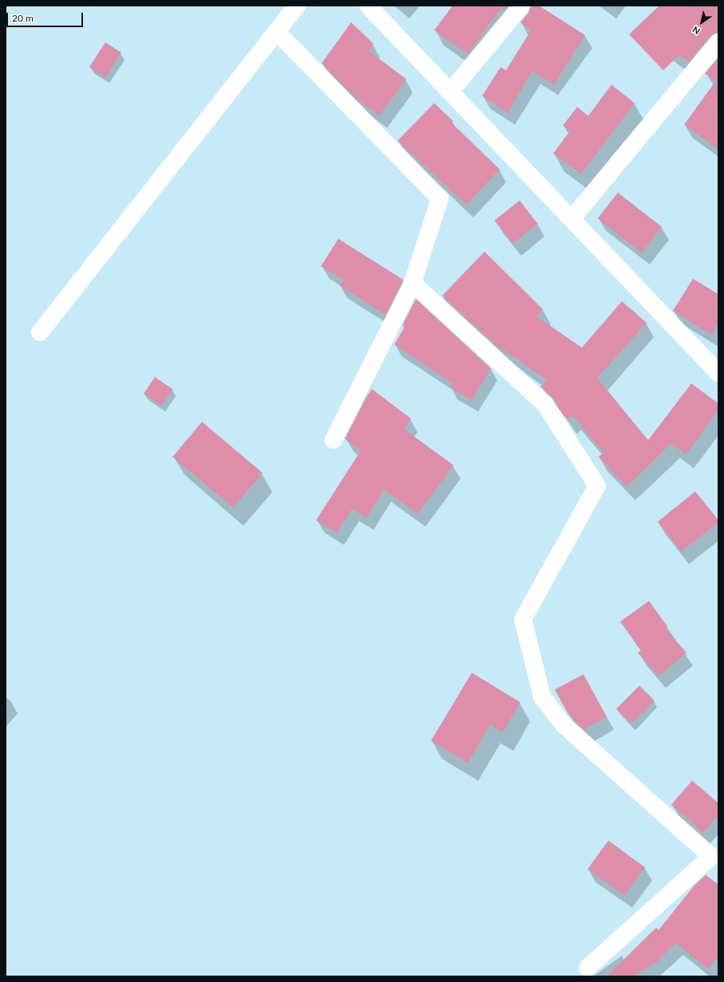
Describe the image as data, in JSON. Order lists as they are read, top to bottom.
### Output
{
  "scale_bar": "20 m",
  "north": "bottom left"
}
